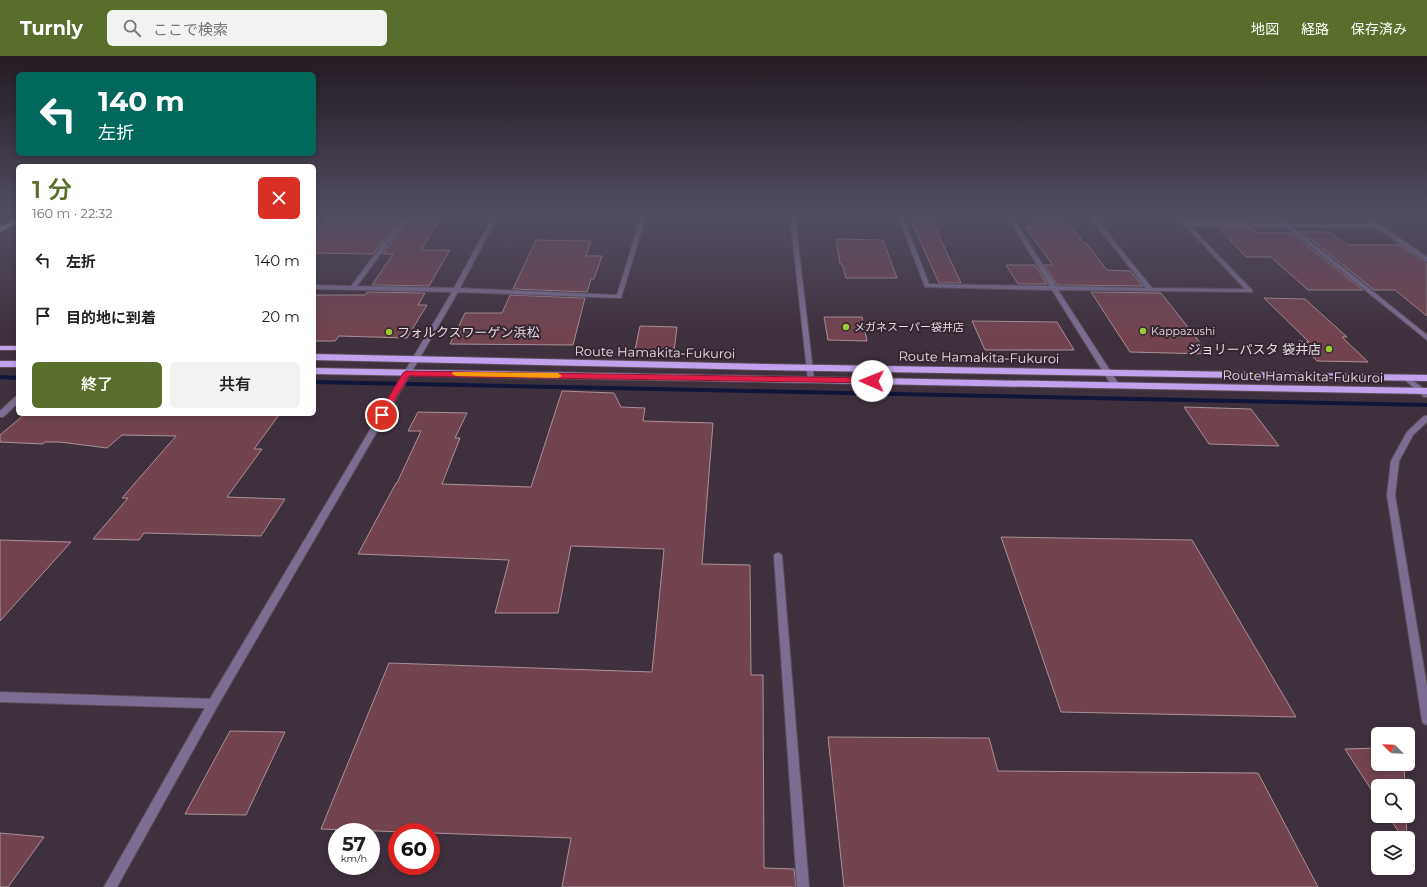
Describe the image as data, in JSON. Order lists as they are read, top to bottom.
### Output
{
  "streets": {
    "main road": ["Route Hamakita-Fukuroi"]
  },
  "places": [
    "メガネスーパー袋井店",
    "Kappazushi",
    "フォルクスワーゲン浜松",
    "ジョリーパスタ 袋井店"
  ],
  "north": "top left",
  "page": {
    "header": "Turnly",
    "search": "ここで検索",
    "nav": ["地図", "経路", "保存済み"],
    "turn": ["140 m", "左折"],
    "heading": ["1 分", "160 m · 22:32"],
    "list": [
      {
        "name": "左折",
        "value": "140 m"
      },
      {
        "name": "目的地に到着",
        "value": "20 m"
      }
    ],
    "buttons": ["終了", "共有"],
    "speed": "57 km/h",
    "limit": "60"
  }
}
